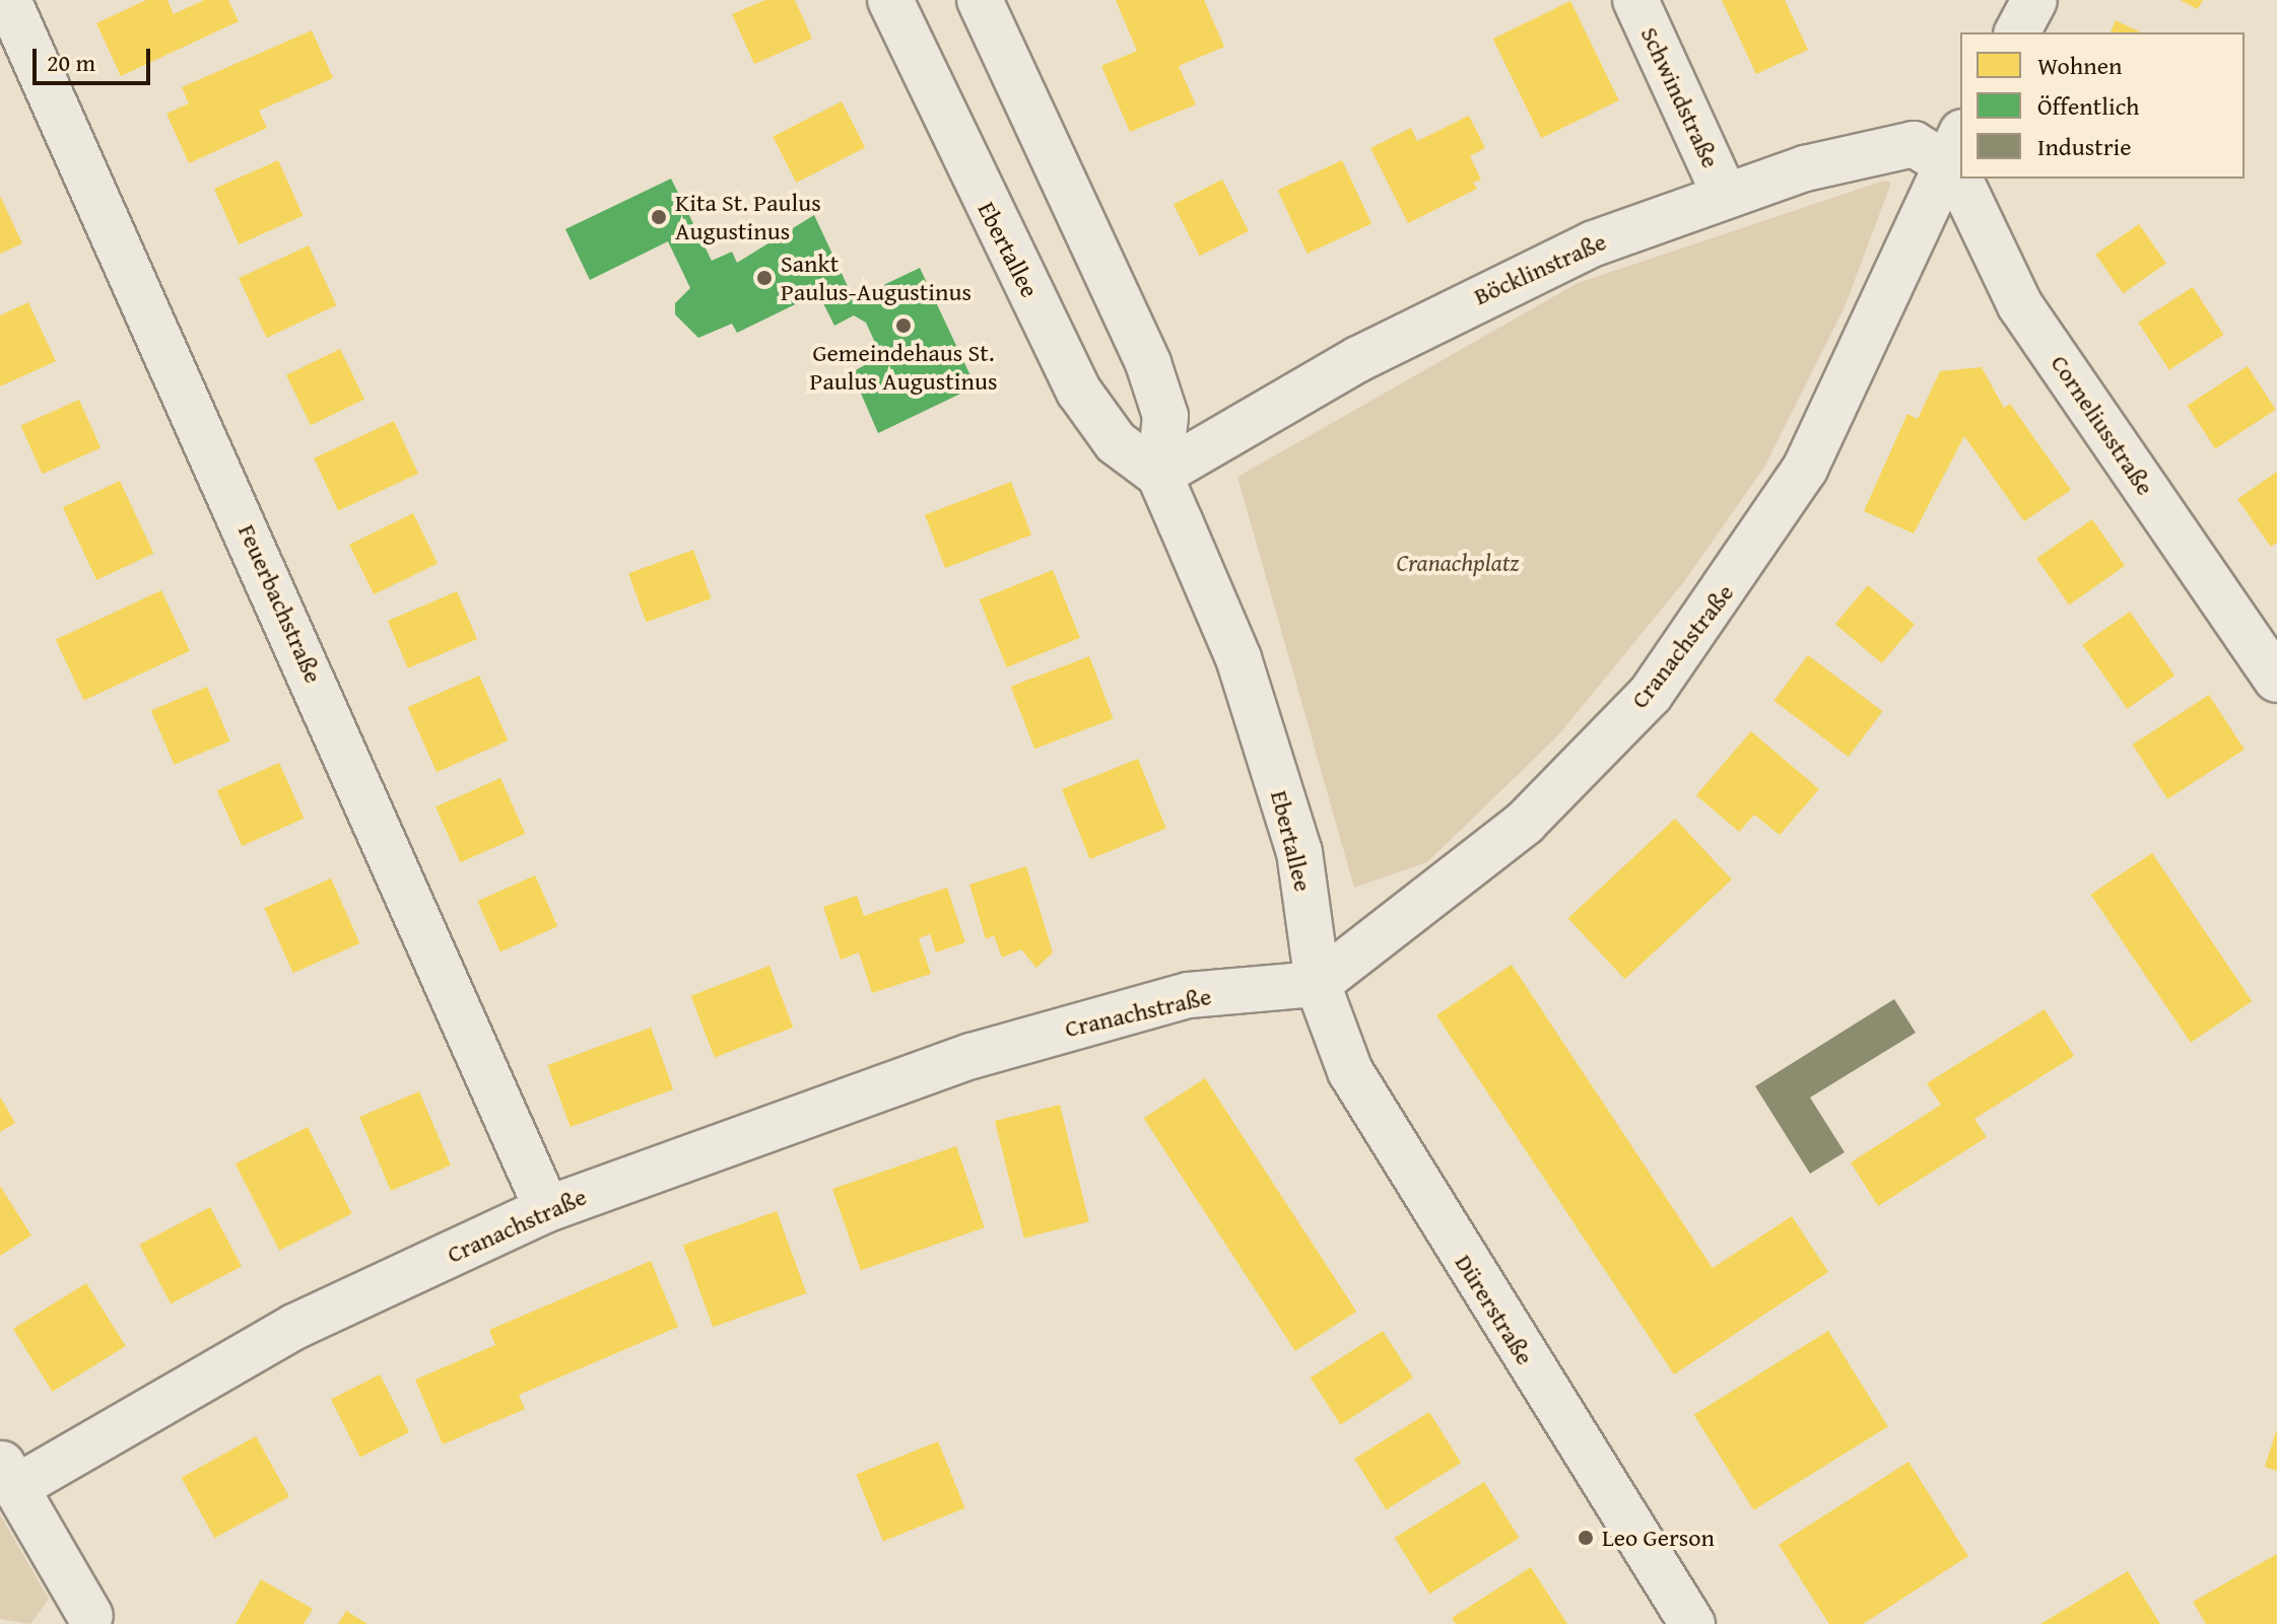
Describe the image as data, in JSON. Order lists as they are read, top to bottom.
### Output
{
  "streets": {
    "street": [
      "Schwindstraße",
      "Ebertallee",
      "Böcklinstraße",
      "Corneliusstraße",
      "Feuerbachstraße",
      "Cranachstraße",
      "Dürerstraße"
    ]
  },
  "crossings": [
    ["Schwindstraße", "Böcklinstraße"],
    ["Ebertallee", "Böcklinstraße"],
    ["Ebertallee", "Cranachstraße"],
    ["Ebertallee", "Dürerstraße"],
    ["Böcklinstraße", "Cranachstraße"],
    ["Feuerbachstraße", "Cranachstraße"],
    ["Cranachstraße", "Dürerstraße"]
  ],
  "parks": ["Cranachplatz"],
  "places": [
    "Kita St. Paulus Augustinus",
    "Sankt Paulus-Augustinus",
    "Gemeindehaus St. Paulus Augustinus",
    "Leo Gerson"
  ],
  "legend": ["Wohnen", "Öffentlich", "Industrie"],
  "scale_bar": "20 m"
}
